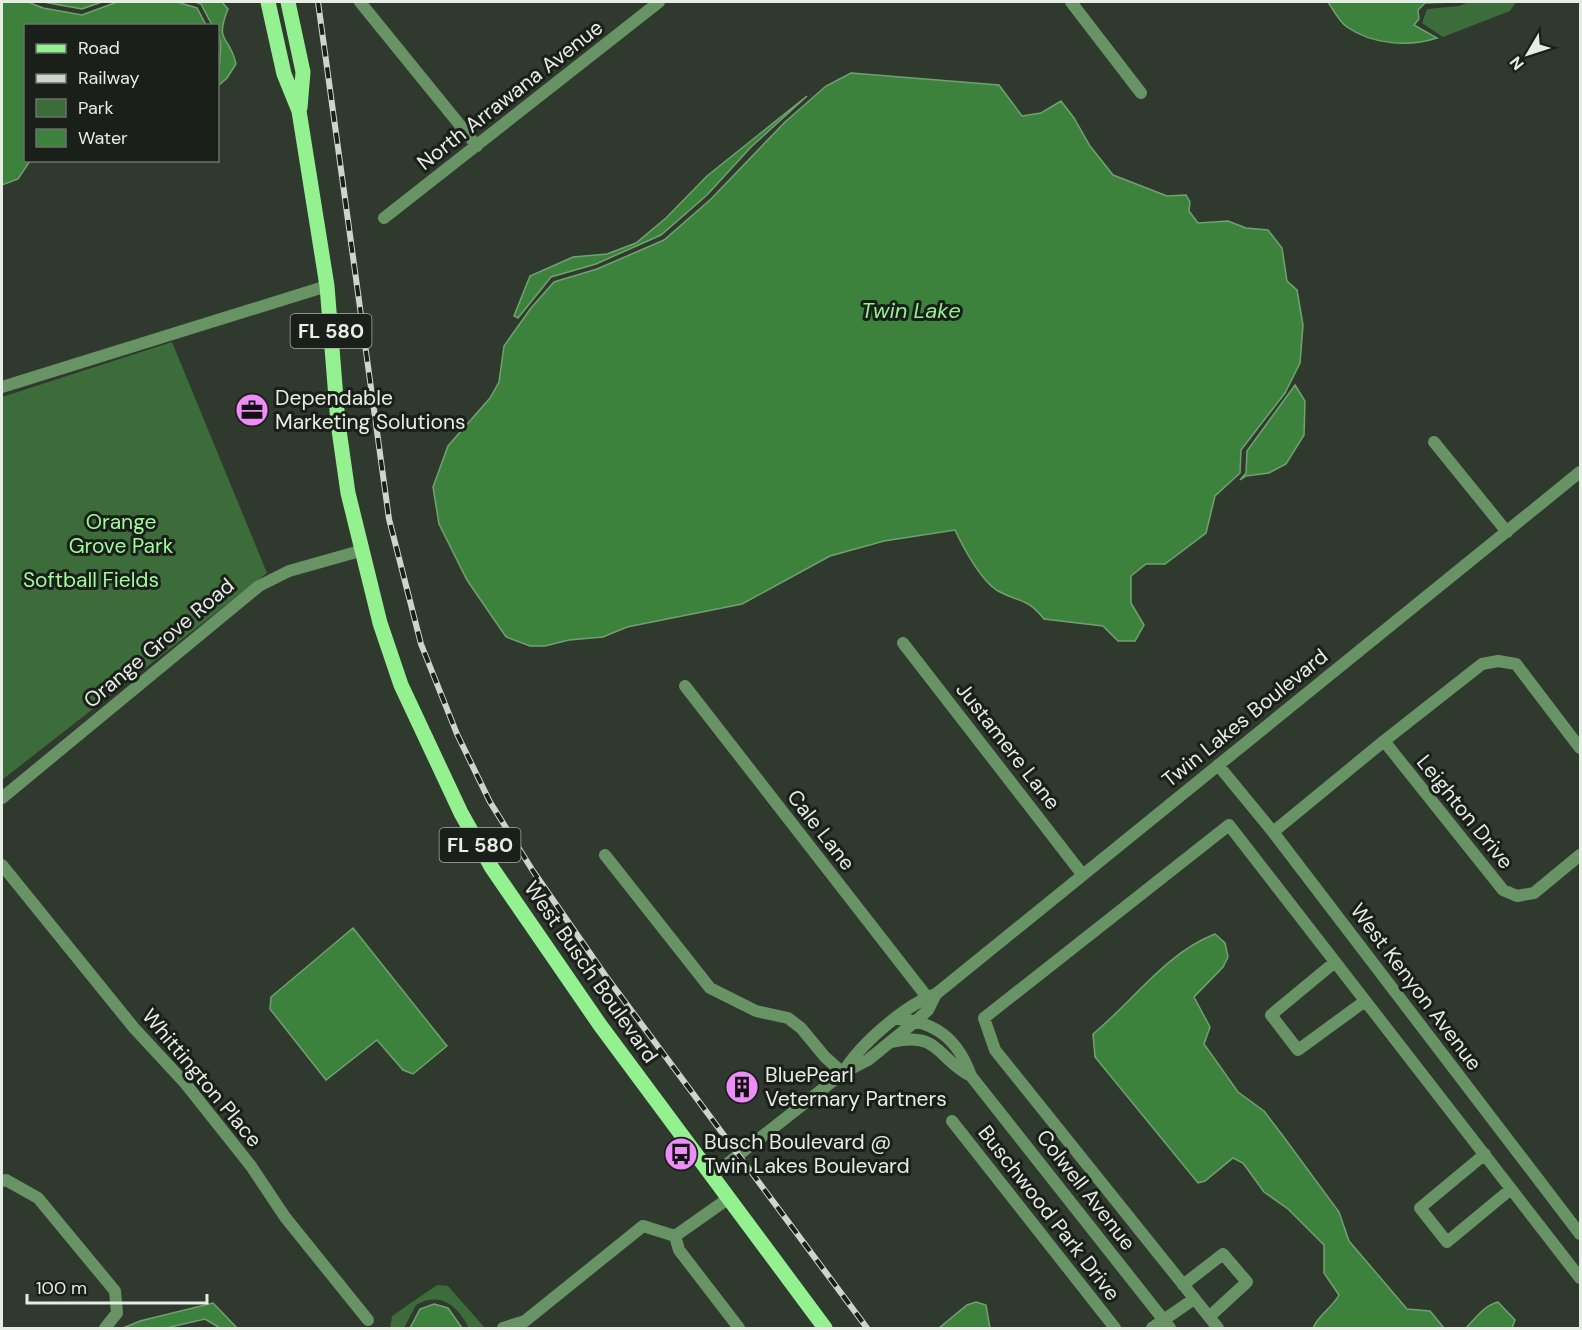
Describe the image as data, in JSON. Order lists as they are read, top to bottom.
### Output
{
  "streets": {
    "main road": ["FL 580", "West Busch Boulevard"],
    "street": [
      "North Arrawana Avenue",
      "Orange Grove Road",
      "Twin Lakes Boulevard",
      "Justamere Lane",
      "Leighton Drive",
      "Cale Lane",
      "West Kenyon Avenue",
      "Whittington Place",
      "Colwell Avenue",
      "Buschwood Park Drive"
    ]
  },
  "crossings": [
    ["Orange Grove Road", "West Busch Boulevard"],
    ["Twin Lakes Boulevard", "Justamere Lane"],
    ["Twin Lakes Boulevard", "Cale Lane"],
    ["Twin Lakes Boulevard", "West Busch Boulevard"],
    ["Twin Lakes Boulevard", "West Kenyon Avenue"],
    ["Twin Lakes Boulevard", "Colwell Avenue"]
  ],
  "water": ["Twin Lake"],
  "parks": ["Orange Grove Park", "Softball Fields"],
  "places": {
    "office": ["Dependable Marketing Solutions"],
    "building": ["BluePearl Veternary Partners"],
    "bus stop": ["Busch Boulevard @ Twin Lakes Boulevard"]
  },
  "legend": [
    "Road",
    "Railway",
    "Park",
    "Water"
  ],
  "scale_bar": "100 m",
  "north": "bottom left"
}
